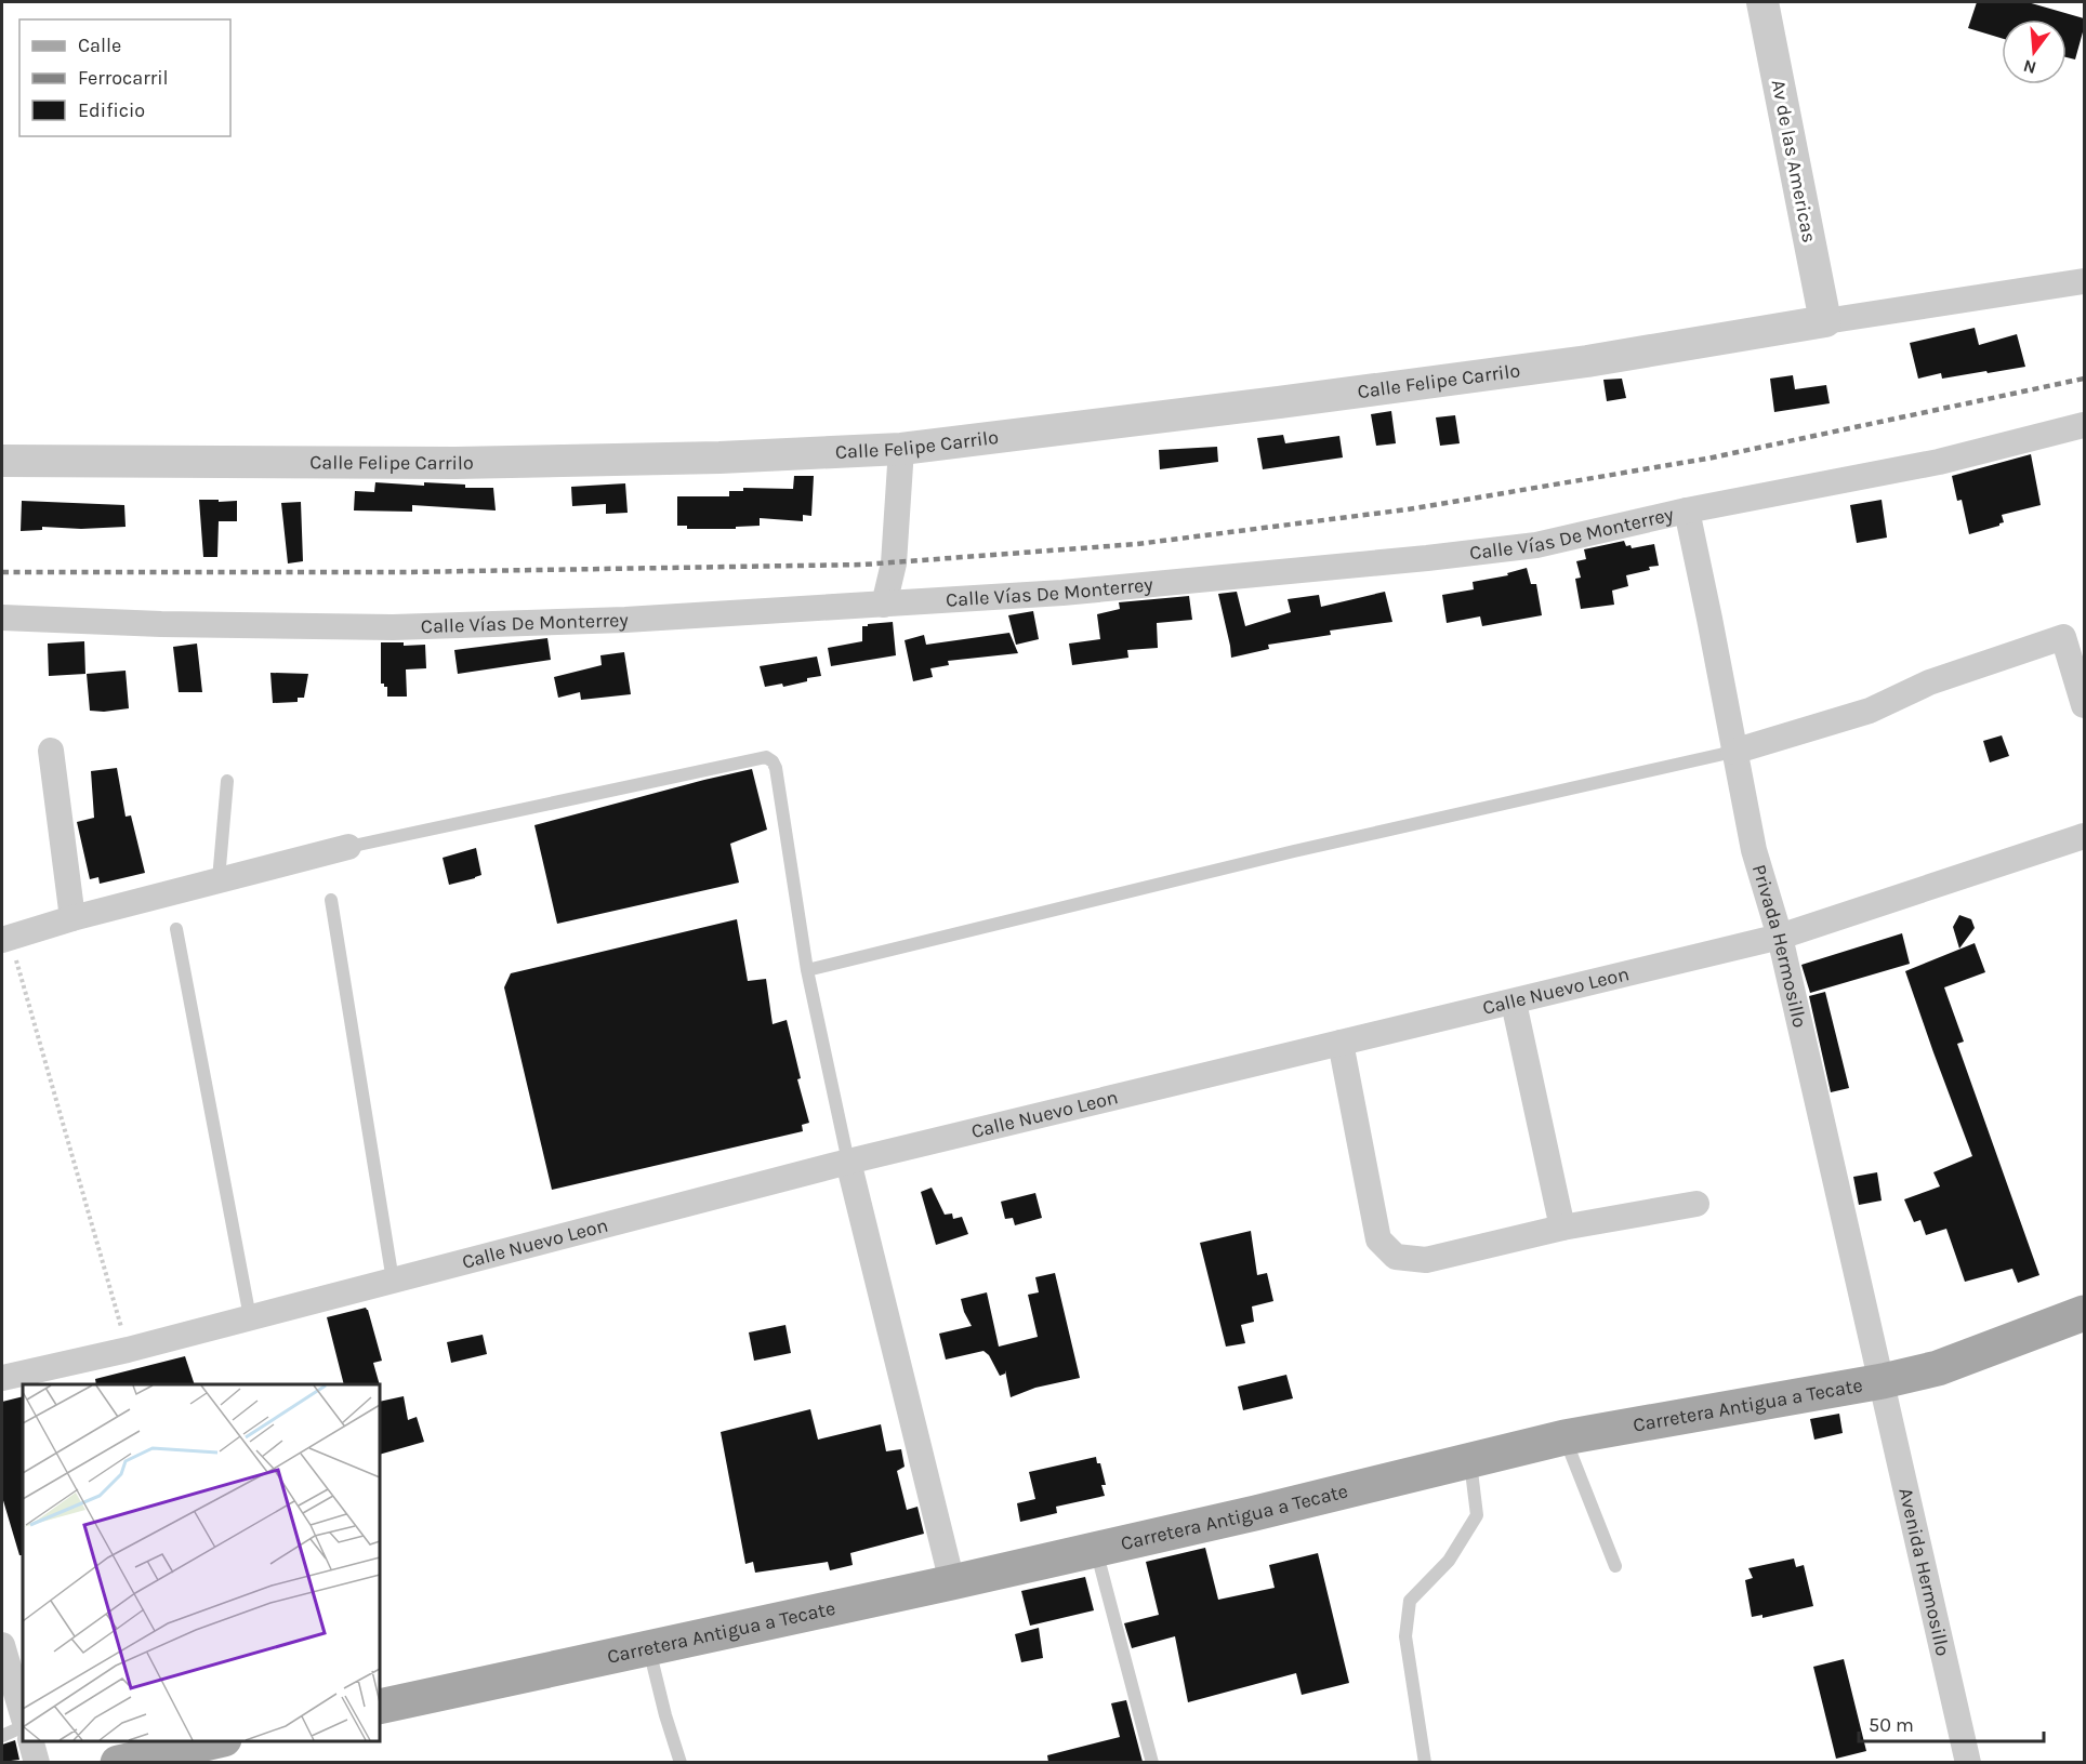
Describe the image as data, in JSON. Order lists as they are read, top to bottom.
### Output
{
  "streets": {
    "main road": ["Carretera Antigua a Tecate"],
    "street": [
      "Av de las Americas",
      "Calle Felipe Carrilo",
      "Calle Vías De Monterrey",
      "Privada Hermosillo",
      "Calle Nuevo Leon",
      "Avenida Hermosillo"
    ]
  },
  "crossings": [
    ["Av de las Americas", "Calle Felipe Carrilo"],
    ["Calle Vías De Monterrey", "Privada Hermosillo"],
    ["Privada Hermosillo", "Calle Nuevo Leon"],
    ["Privada Hermosillo", "Carretera Antigua a Tecate"],
    ["Privada Hermosillo", "Avenida Hermosillo"],
    ["Carretera Antigua a Tecate", "Avenida Hermosillo"]
  ],
  "legend": ["Calle", "Ferrocarril", "Edificio"],
  "scale_bar": "50 m",
  "north": "bottom"
}
